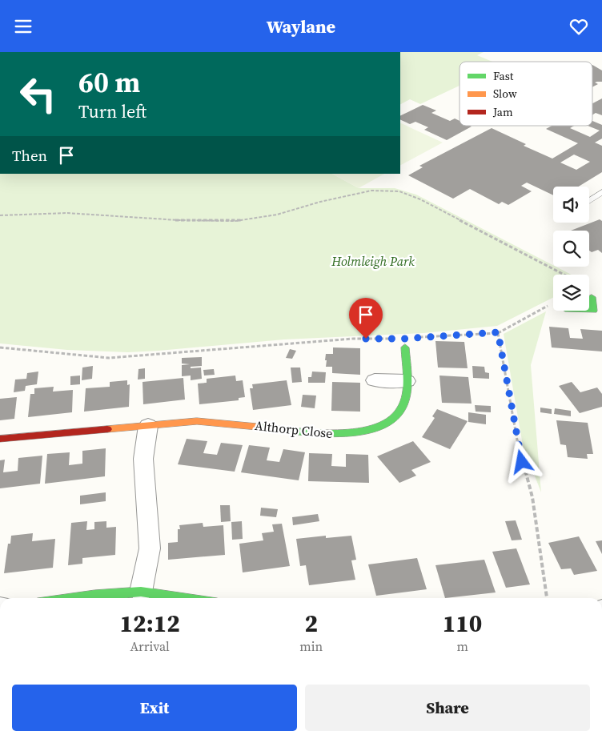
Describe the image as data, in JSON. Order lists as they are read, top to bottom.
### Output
{
  "streets": {
    "street": ["Althorp Close"]
  },
  "parks": ["Holmleigh Park"],
  "legend": ["Fast", "Slow", "Jam"],
  "page": {
    "header": "Waylane",
    "turn": ["60 m", "Turn left"],
    "then": "Then",
    "eta": [
      "12:12",
      "Arrival",
      "2",
      "min",
      "110",
      "m"
    ],
    "buttons": ["Exit", "Share"]
  }
}
